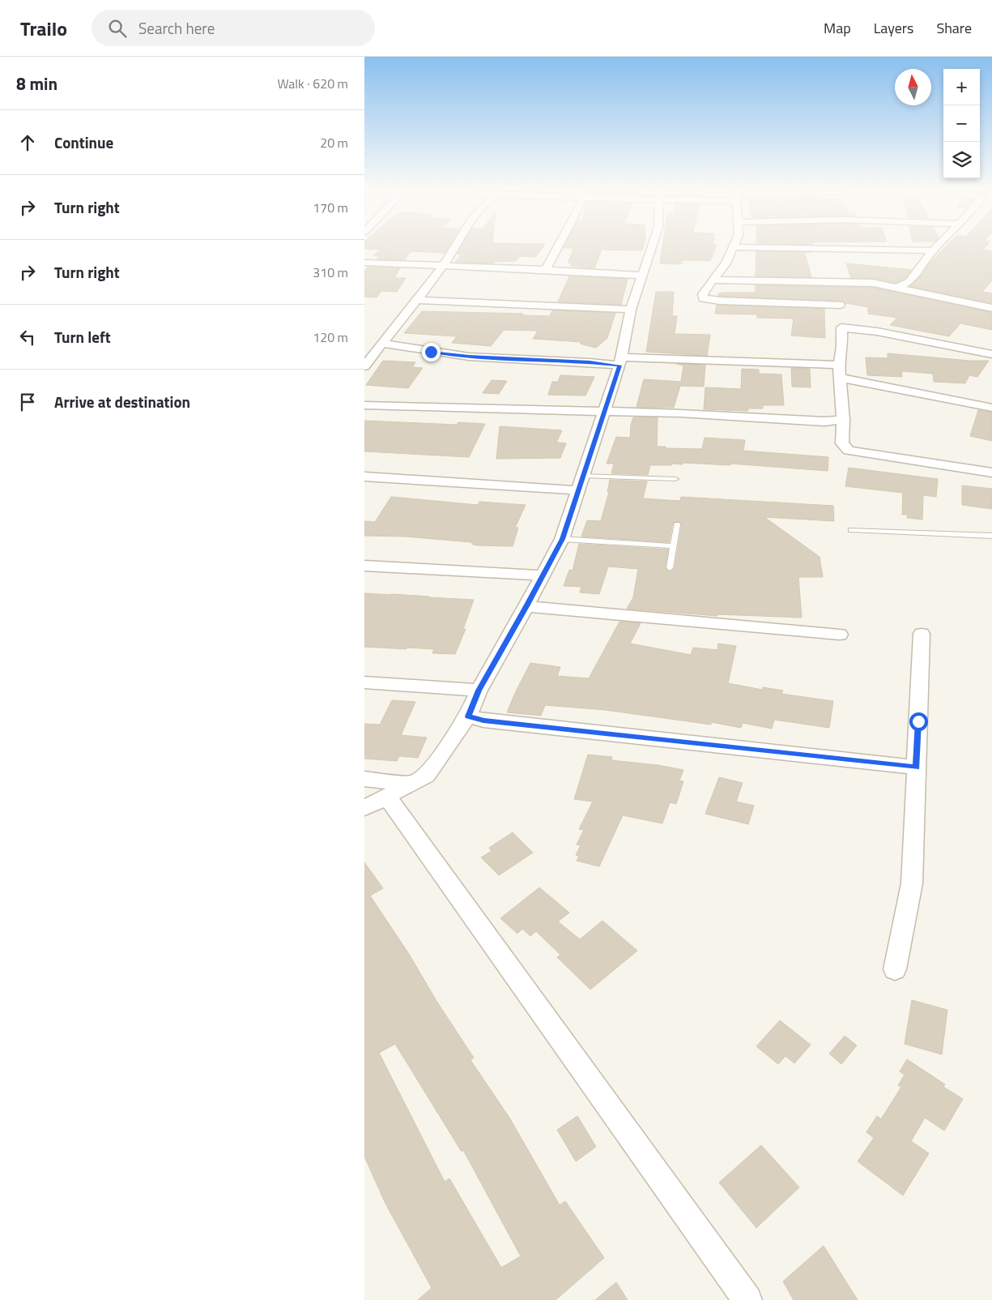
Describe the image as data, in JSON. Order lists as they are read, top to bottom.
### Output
{
  "north": "top",
  "page": {
    "header": "Trailo",
    "search": "Search here",
    "nav": ["Map", "Layers", "Share"],
    "heading": ["8 min", "Walk · 620 m"],
    "map_buttons": ["+", "−"],
    "list": [
      ["Continue", "20 m"],
      ["Turn right", "170 m"],
      ["Turn right", "310 m"],
      ["Turn left", "120 m"],
      "Arrive at destination"
    ]
  }
}
